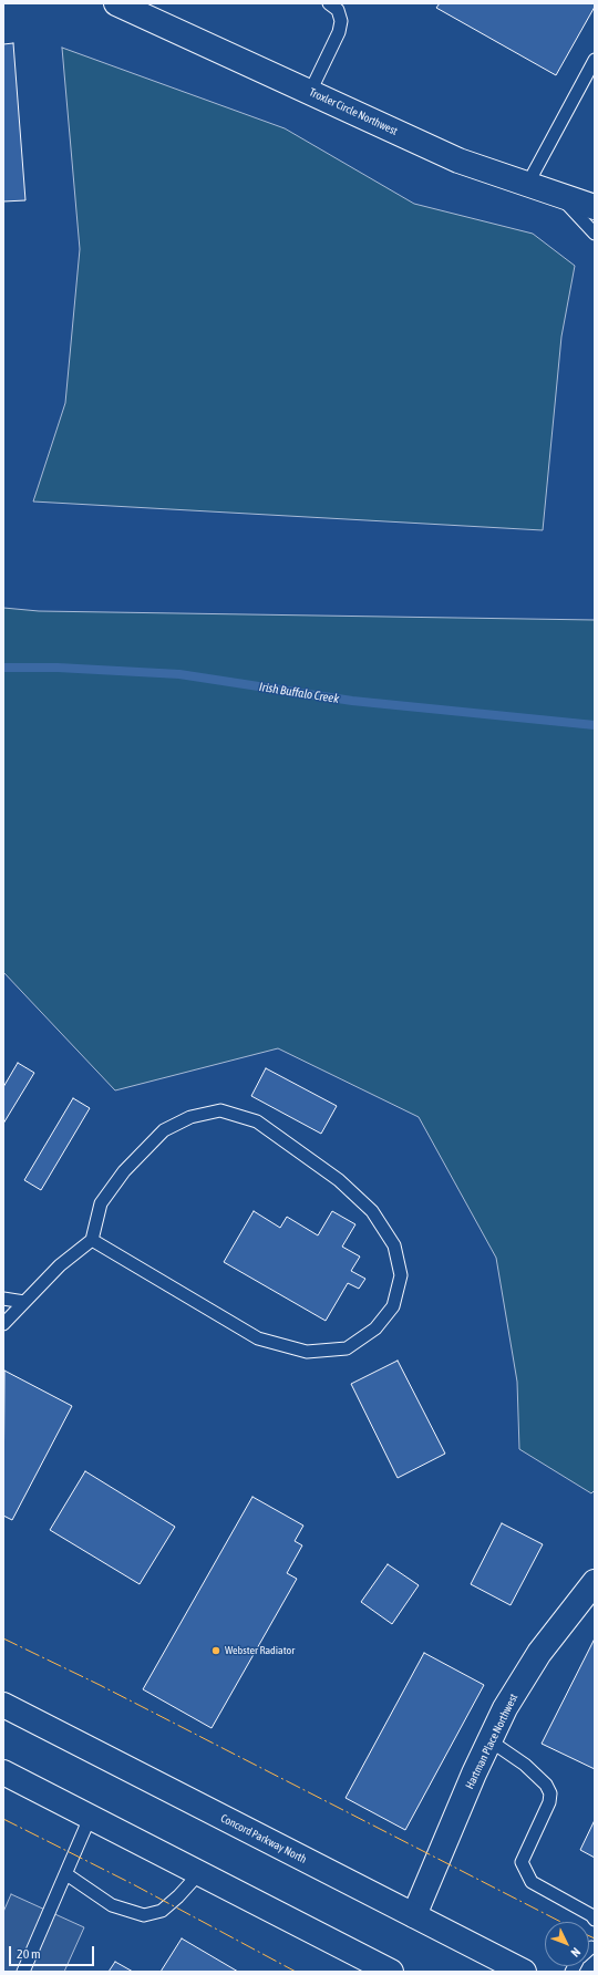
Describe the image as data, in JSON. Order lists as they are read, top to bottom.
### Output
{
  "streets": {
    "main road": ["Troxler Circle Northwest", "Hartman Place Northwest", "Concord Parkway North"]
  },
  "crossings": [
    ["Hartman Place Northwest", "Concord Parkway North"]
  ],
  "water": ["Irish Buffalo Creek"],
  "places": ["Webster Radiator"],
  "scale_bar": "20 m",
  "north": "bottom right"
}
